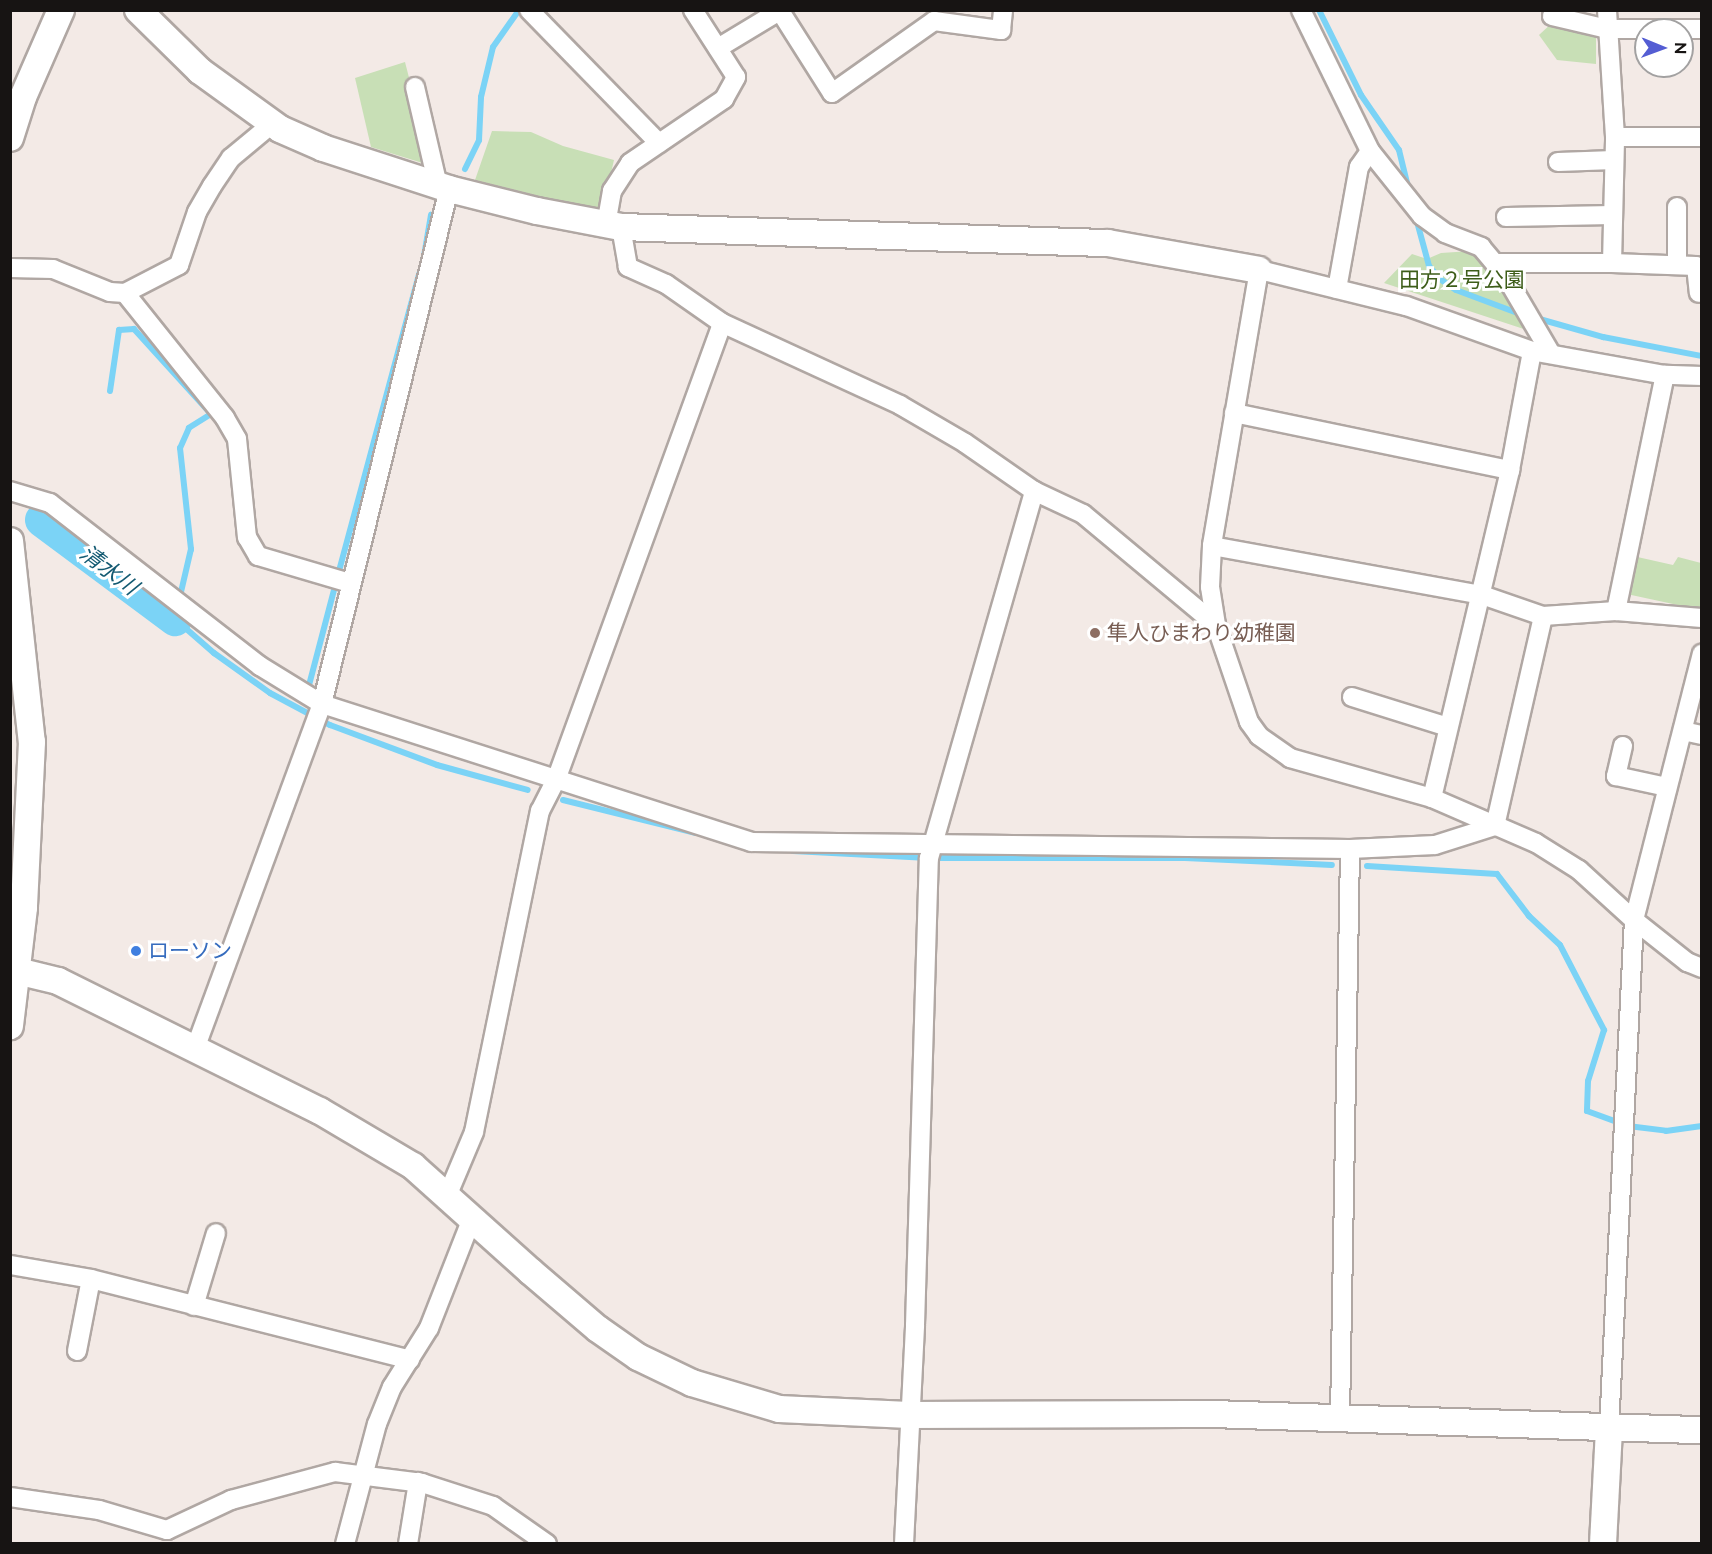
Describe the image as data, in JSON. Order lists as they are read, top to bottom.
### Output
{
  "water": ["清水川"],
  "parks": ["田方２号公園"],
  "places": ["隼人ひまわり幼稚園", "ローソン"],
  "north": "right"
}
